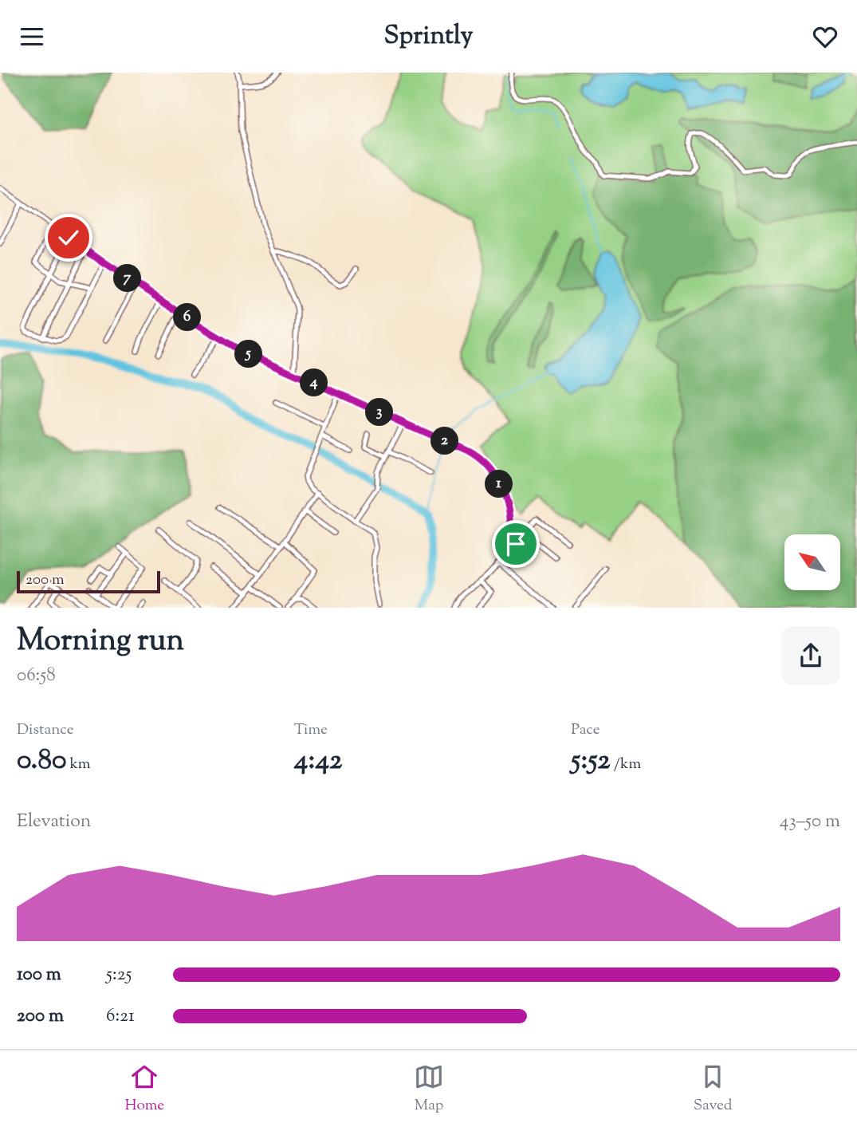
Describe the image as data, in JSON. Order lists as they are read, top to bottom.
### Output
{
  "scale_bar": "200 m",
  "north": "top left",
  "page": {
    "header": "Sprintly",
    "pins": [
      "7",
      "6",
      "5",
      "4",
      "3",
      "2",
      "1"
    ],
    "scale": "200 m",
    "heading": ["Morning run", "06:58"],
    "stats": [
      ["Distance", "0.80 km"],
      ["Time", "4:42"],
      ["Pace", "5:52 /km"]
    ],
    "chart": ["Elevation", "43–50 m"],
    "list": [
      {
        "name": "100 m",
        "note": "5:25"
      },
      {
        "name": "200 m",
        "note": "6:21"
      }
    ],
    "tabs": ["Home", "Map", "Saved"]
  }
}
